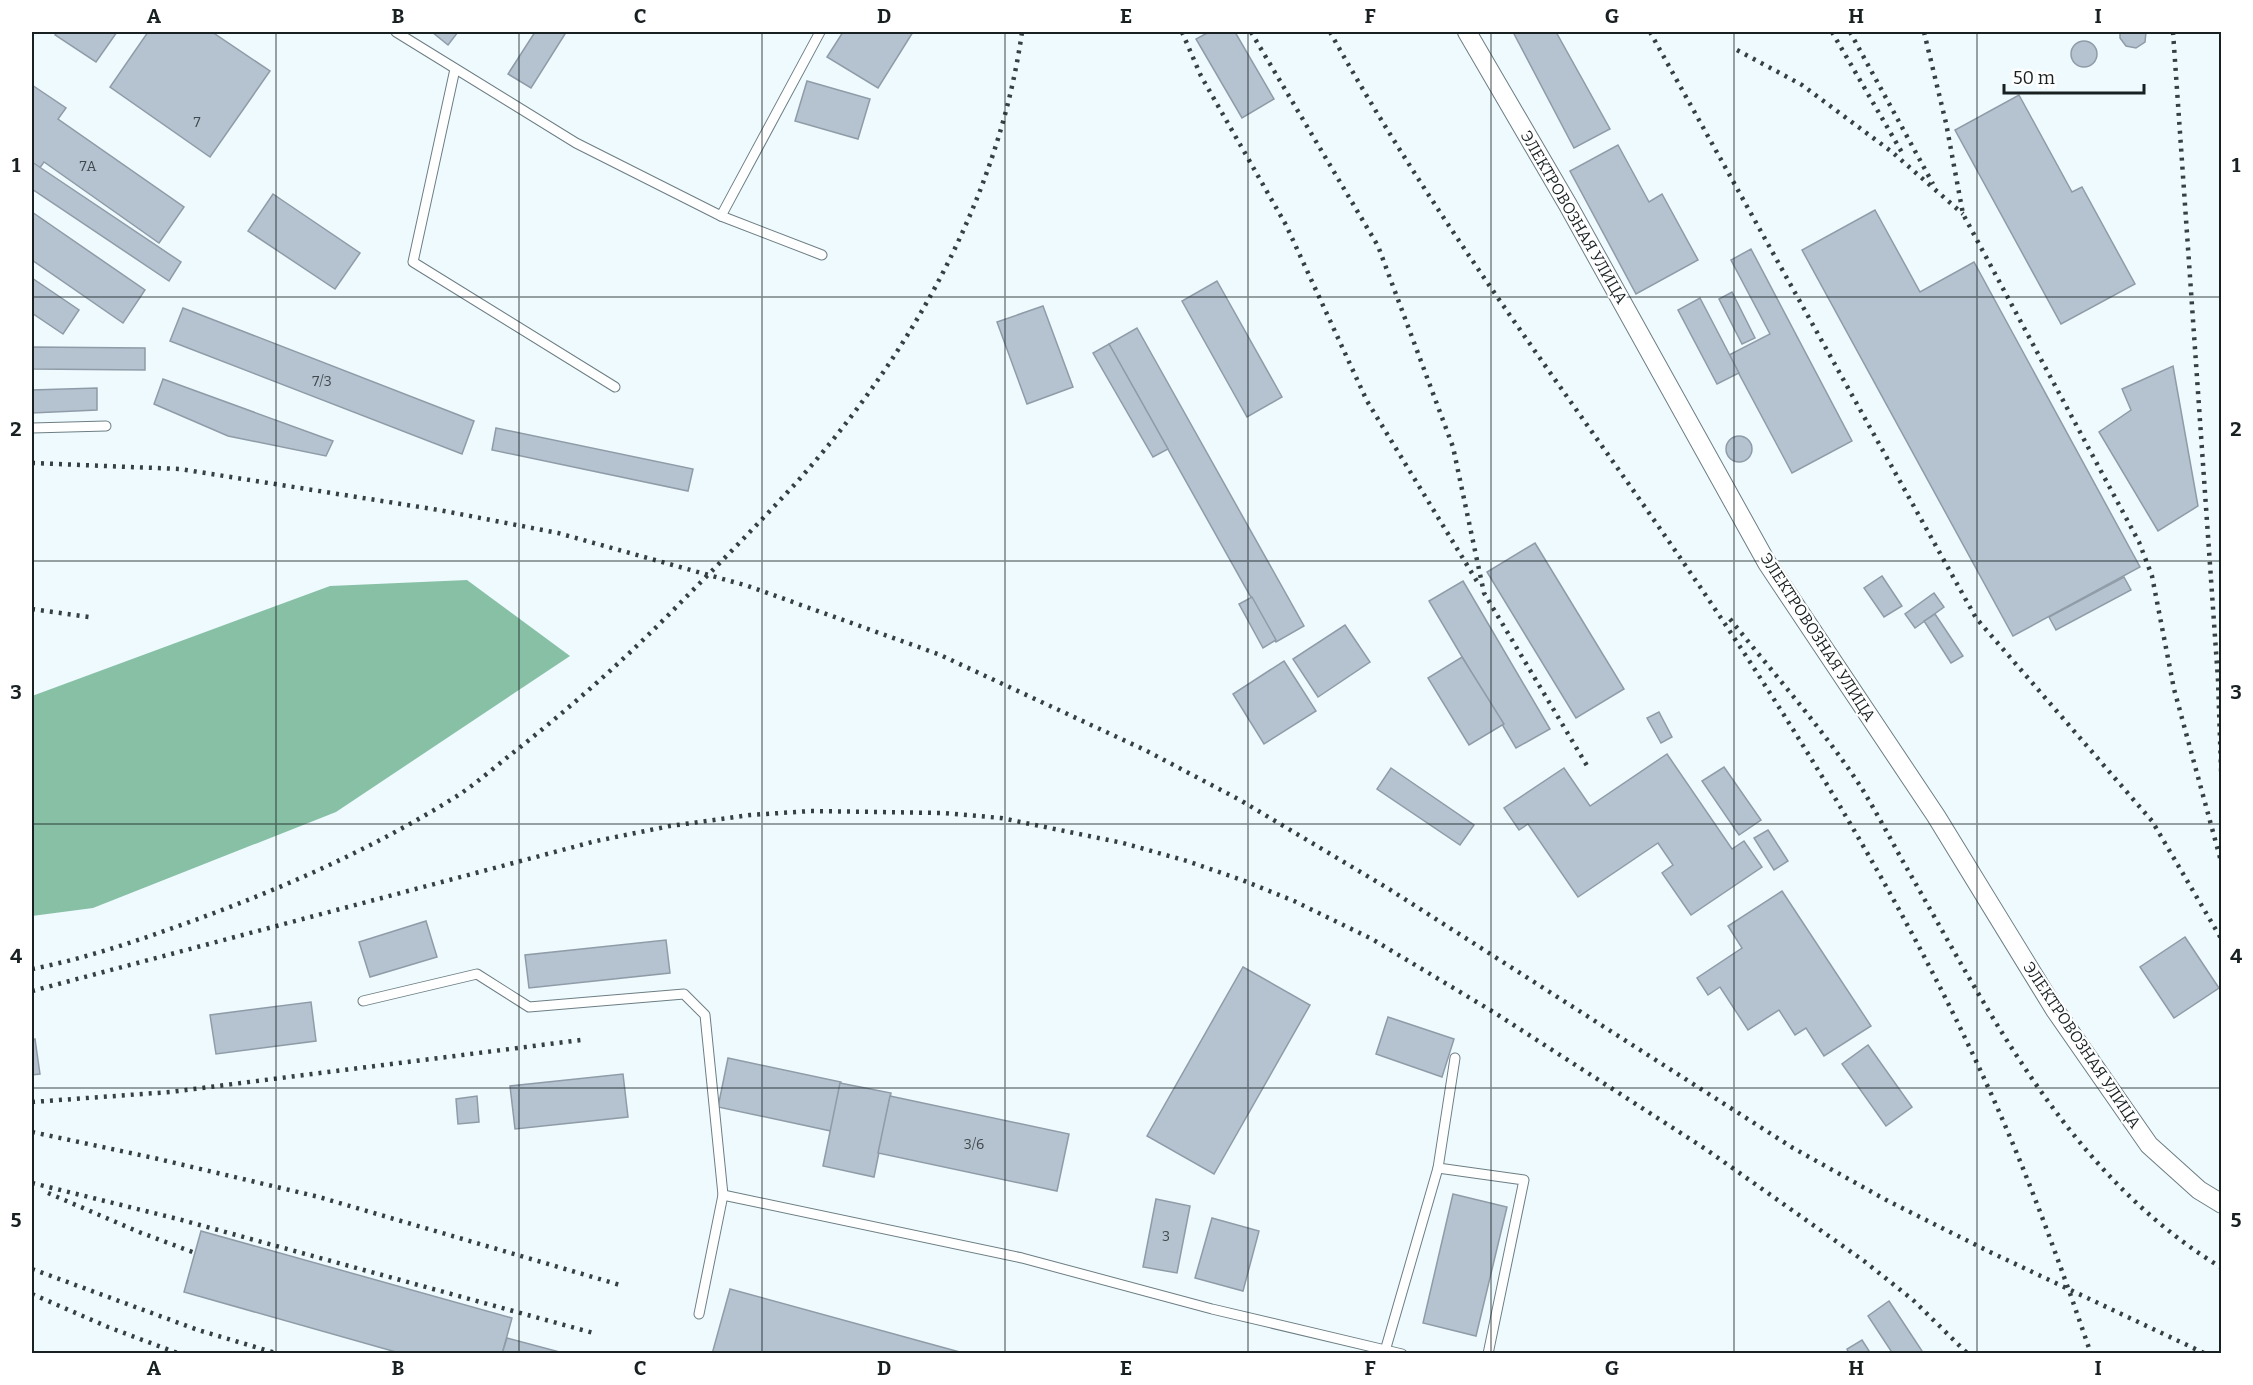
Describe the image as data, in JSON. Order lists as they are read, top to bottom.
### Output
{
  "streets": {
    "street": ["ЭЛЕКТРОВОЗНАЯ УЛИЦА"]
  },
  "house_numbers": [
    "7",
    "7А",
    "7/3",
    "3/6",
    "3"
  ],
  "scale_bar": "50 m",
  "grid": {
    "columns": [
      "A",
      "B",
      "C",
      "D",
      "E",
      "F",
      "G",
      "H",
      "I"
    ],
    "rows": [
      "1",
      "2",
      "3",
      "4",
      "5"
    ]
  }
}
